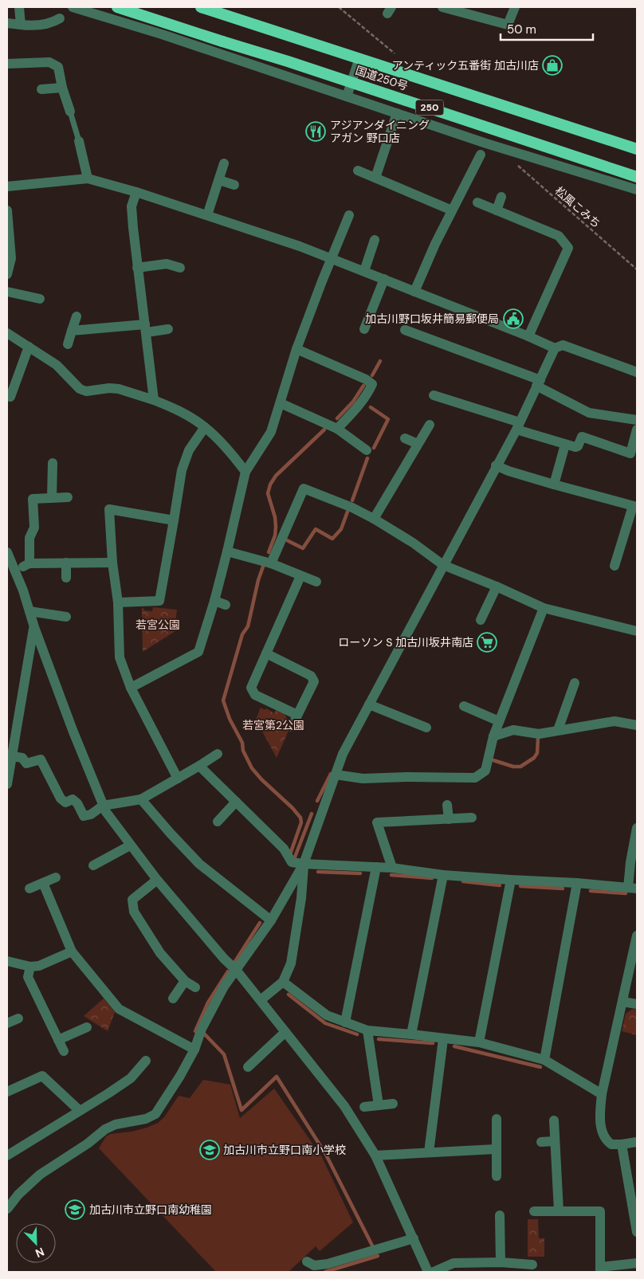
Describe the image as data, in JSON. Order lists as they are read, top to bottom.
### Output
{
  "streets": {
    "highway": ["国道250号", "250"],
    "path": ["松風こみち"]
  },
  "parks": ["若宮公園", "若宮第2公園"],
  "places": {
    "shop": ["アンティック五番街 加古川店"],
    "restaurant": ["アジアンダイニング アガン 野口店"],
    "public building": ["加古川野口坂井簡易郵便局"],
    "supermarket": ["ローソン S 加古川坂井南店"],
    "school or university": ["加古川市立野口南小学校", "加古川市立野口南幼稚園"]
  },
  "scale_bar": "50 m",
  "north": "bottom right"
}
